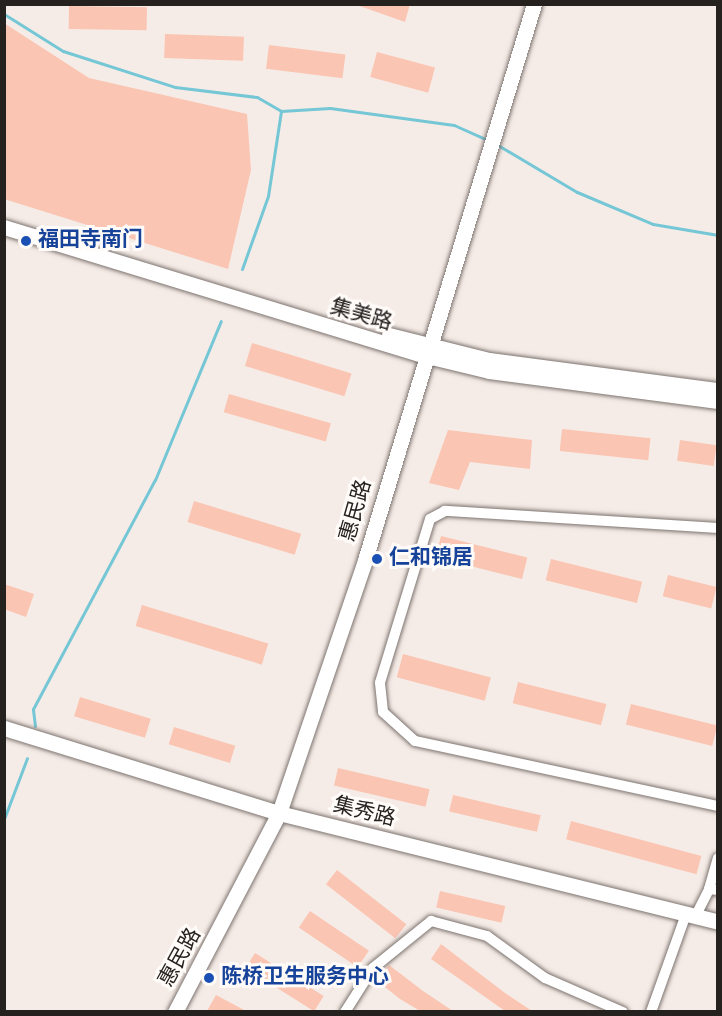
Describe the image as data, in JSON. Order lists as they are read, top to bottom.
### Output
{
  "streets": {
    "street": ["集美路", "惠民路", "集秀路"]
  },
  "crossings": [
    ["集美路", "惠民路"],
    ["惠民路", "集秀路"]
  ],
  "places": ["福田寺南门", "仁和锦居", "陈桥卫生服务中心"]
}
